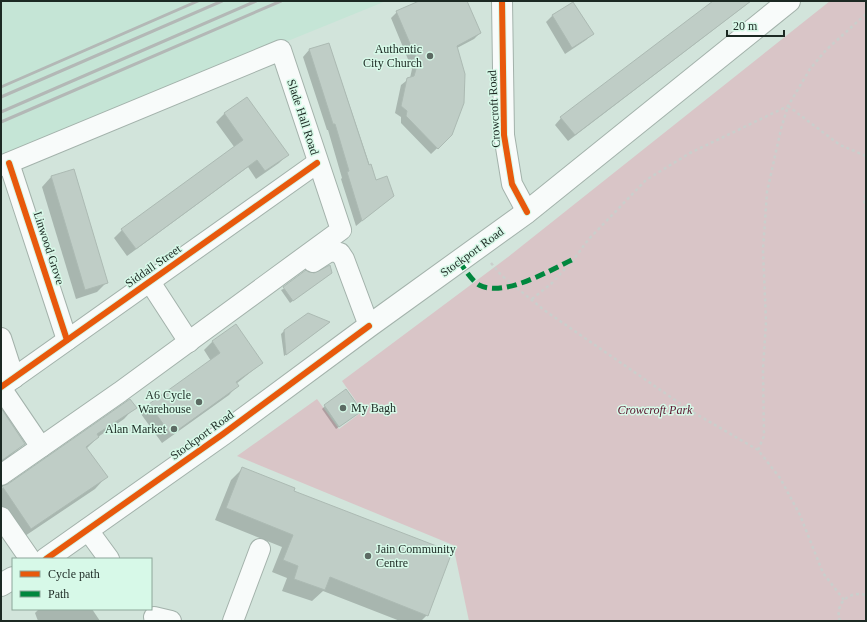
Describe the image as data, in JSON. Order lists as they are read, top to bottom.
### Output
{
  "streets": {
    "highway": ["Stockport Road"],
    "street": [
      "Crowcroft Road",
      "Slade Hall Road",
      "Linwood Grove",
      "Siddall Street"
    ]
  },
  "crossings": [
    ["Crowcroft Road", "Stockport Road"],
    ["Slade Hall Road", "Linwood Grove"],
    ["Slade Hall Road", "Siddall Street"],
    ["Linwood Grove", "Siddall Street"]
  ],
  "parks": ["Crowcroft Park"],
  "places": [
    "Authentic City Church",
    "A6 Cycle Warehouse",
    "My Bagh",
    "Alan Market",
    "Jain Community Centre"
  ],
  "legend": ["Cycle path", "Path"],
  "scale_bar": "20 m"
}
